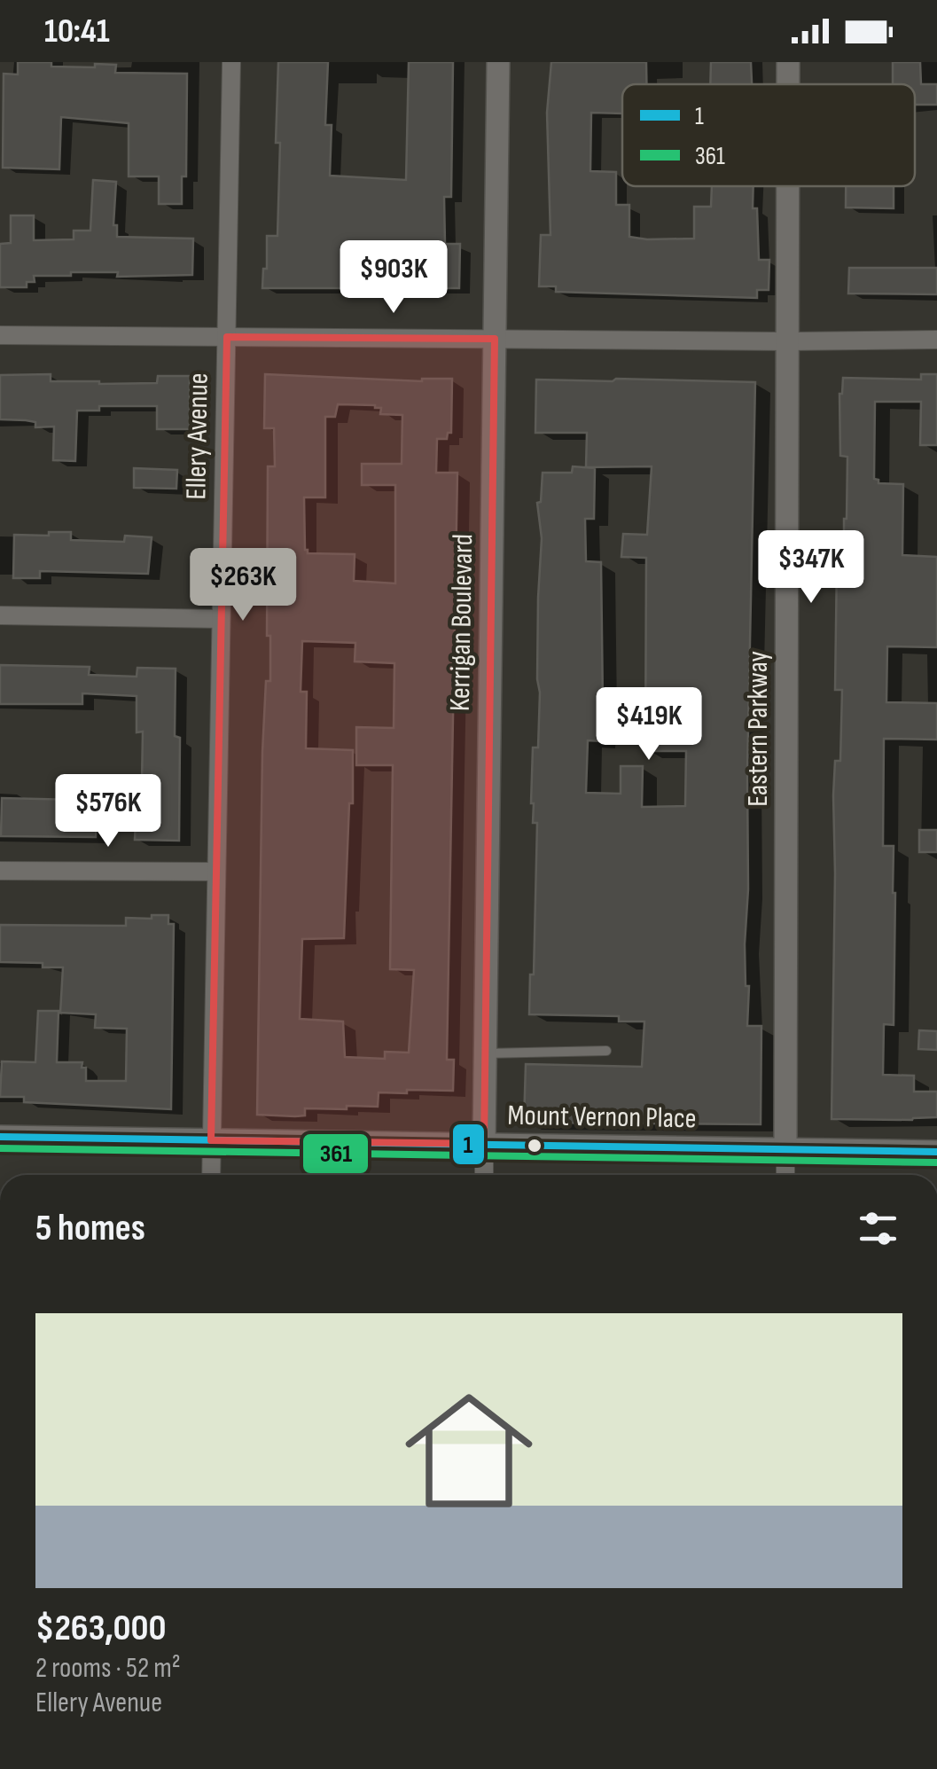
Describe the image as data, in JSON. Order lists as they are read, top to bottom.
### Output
{
  "streets": {
    "street": [
      "Ellery Avenue",
      "Kerrigan Boulevard",
      "Eastern Parkway",
      "Mount Vernon Place"
    ]
  },
  "crossings": [
    ["Ellery Avenue", "Mount Vernon Place"],
    ["Kerrigan Boulevard", "Mount Vernon Place"],
    ["Eastern Parkway", "Mount Vernon Place"]
  ],
  "lines": ["transit line 1", "transit line 361"],
  "legend": ["1", "361"],
  "page": {
    "status": "10:41",
    "price": [
      "$903K",
      "$347K",
      "$263K",
      "$419K",
      "$576K"
    ],
    "heading": "5 homes",
    "list": [
      {
        "name": "$263,000",
        "note": "2 rooms · 52 m² · Ellery Avenue"
      }
    ]
  }
}
